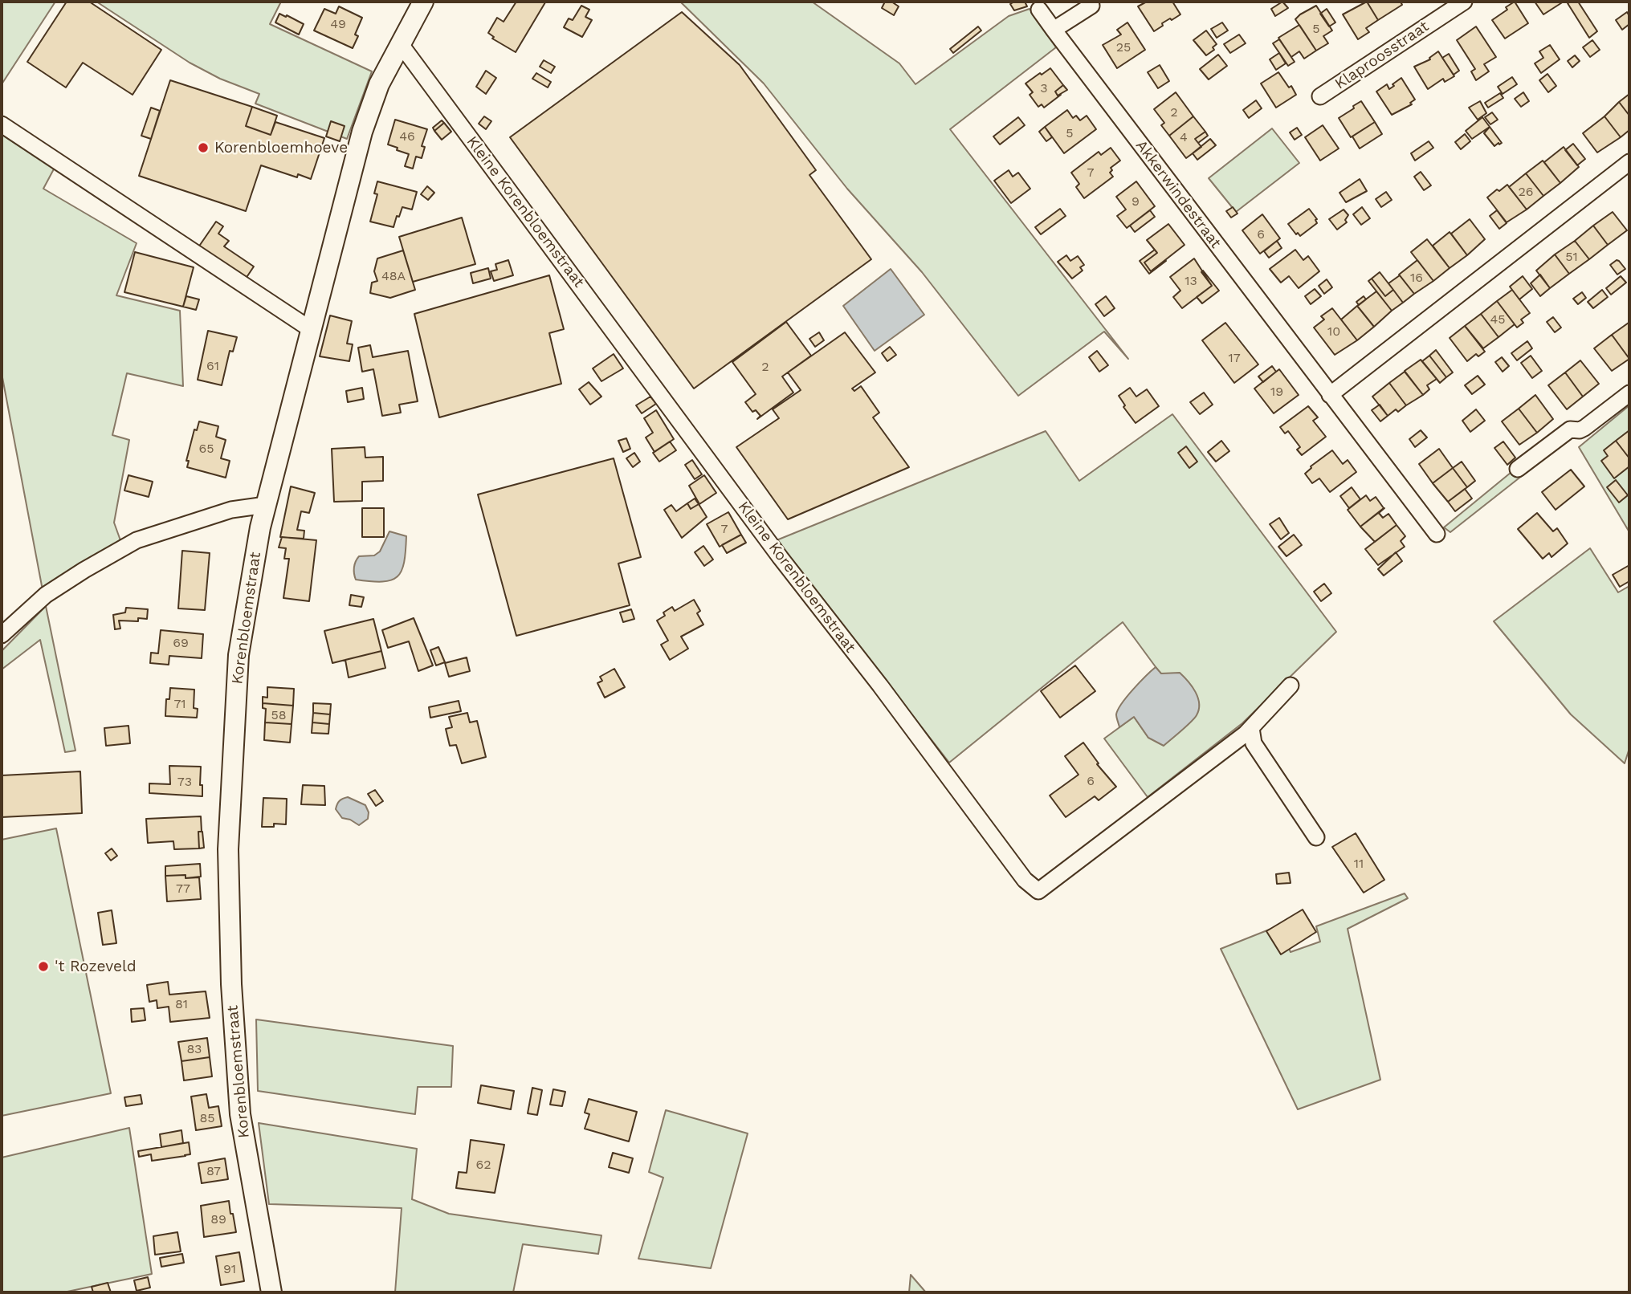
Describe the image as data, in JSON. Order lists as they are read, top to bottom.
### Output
{
  "streets": {
    "street": [
      "Klaproosstraat",
      "Akkerwindestraat",
      "Kleine Korenbloemstraat",
      "Korenbloemstraat"
    ]
  },
  "crossings": [
    ["Kleine Korenbloemstraat", "Korenbloemstraat"]
  ],
  "places": ["Korenbloemhoeve", "'t Rozeveld"],
  "house_numbers": [
    "49",
    "5",
    "25",
    "3",
    "2",
    "5",
    "46",
    "4",
    "7",
    "26",
    "9",
    "6",
    "51",
    "48A",
    "16",
    "13",
    "45",
    "10",
    "17",
    "61",
    "2",
    "19",
    "65",
    "7",
    "69",
    "71",
    "58",
    "6",
    "73",
    "11",
    "77",
    "81",
    "83",
    "85",
    "62",
    "87",
    "89",
    "91"
  ]
}
